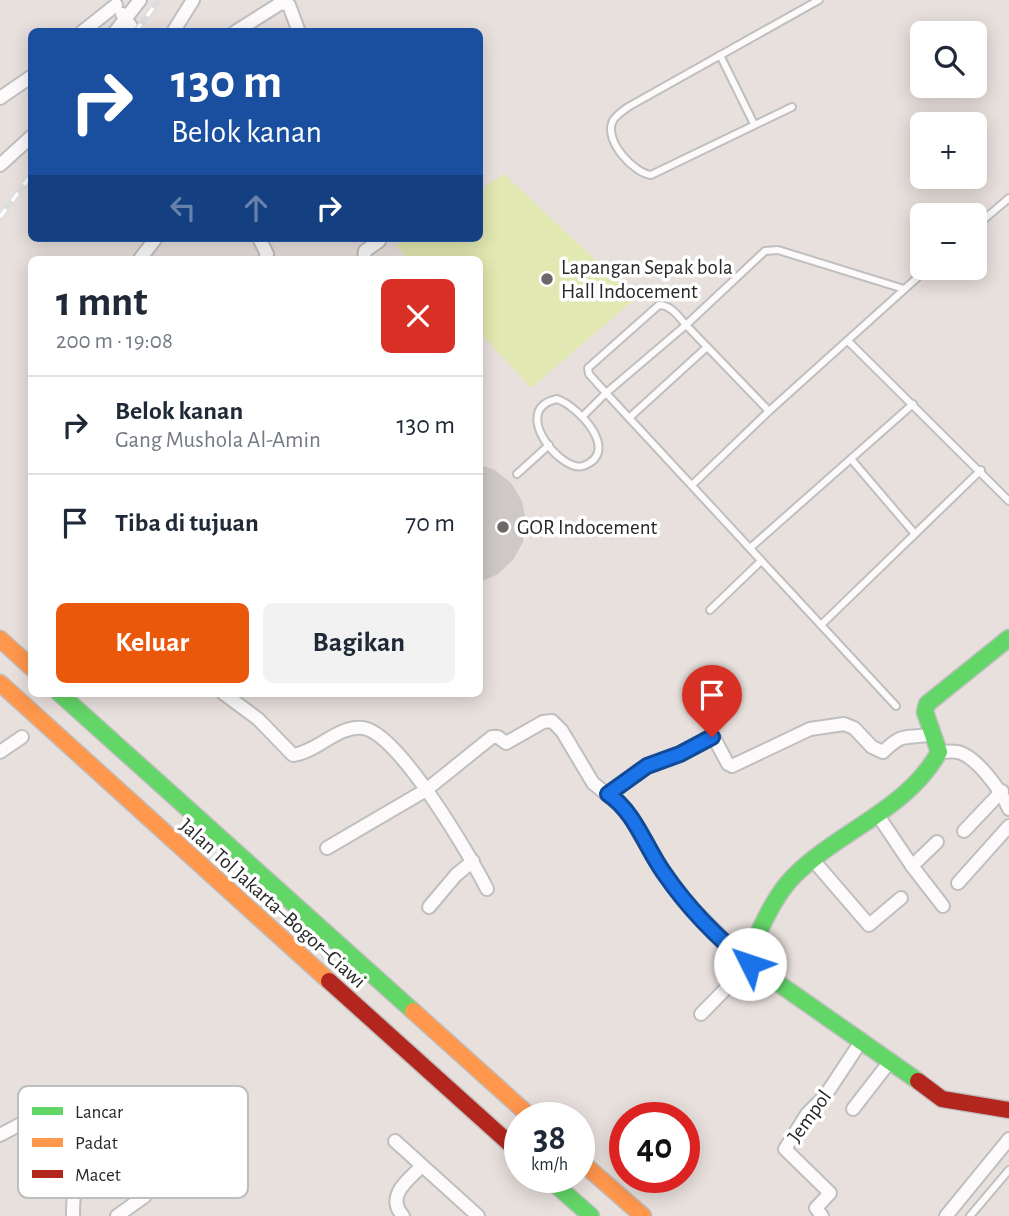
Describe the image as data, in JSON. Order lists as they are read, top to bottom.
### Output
{
  "streets": {
    "main road": ["Jalan Tol Jakarta–Bogor–Ciawi"],
    "street": ["Jempol"]
  },
  "places": ["Lapangan Sepak bola Hall Indocement", "GOR Indocement"],
  "legend": ["Lancar", "Padat", "Macet"],
  "page": {
    "map_buttons": ["+", "−"],
    "turn": ["130 m", "Belok kanan"],
    "heading": ["1 mnt", "200 m · 19:08"],
    "list": [
      {
        "name": "Belok kanan",
        "note": "Gang Mushola Al-Amin",
        "value": "130 m"
      },
      {
        "name": "Tiba di tujuan",
        "value": "70 m"
      }
    ],
    "buttons": ["Keluar", "Bagikan"],
    "speed": "38 km/h",
    "limit": "40"
  }
}
